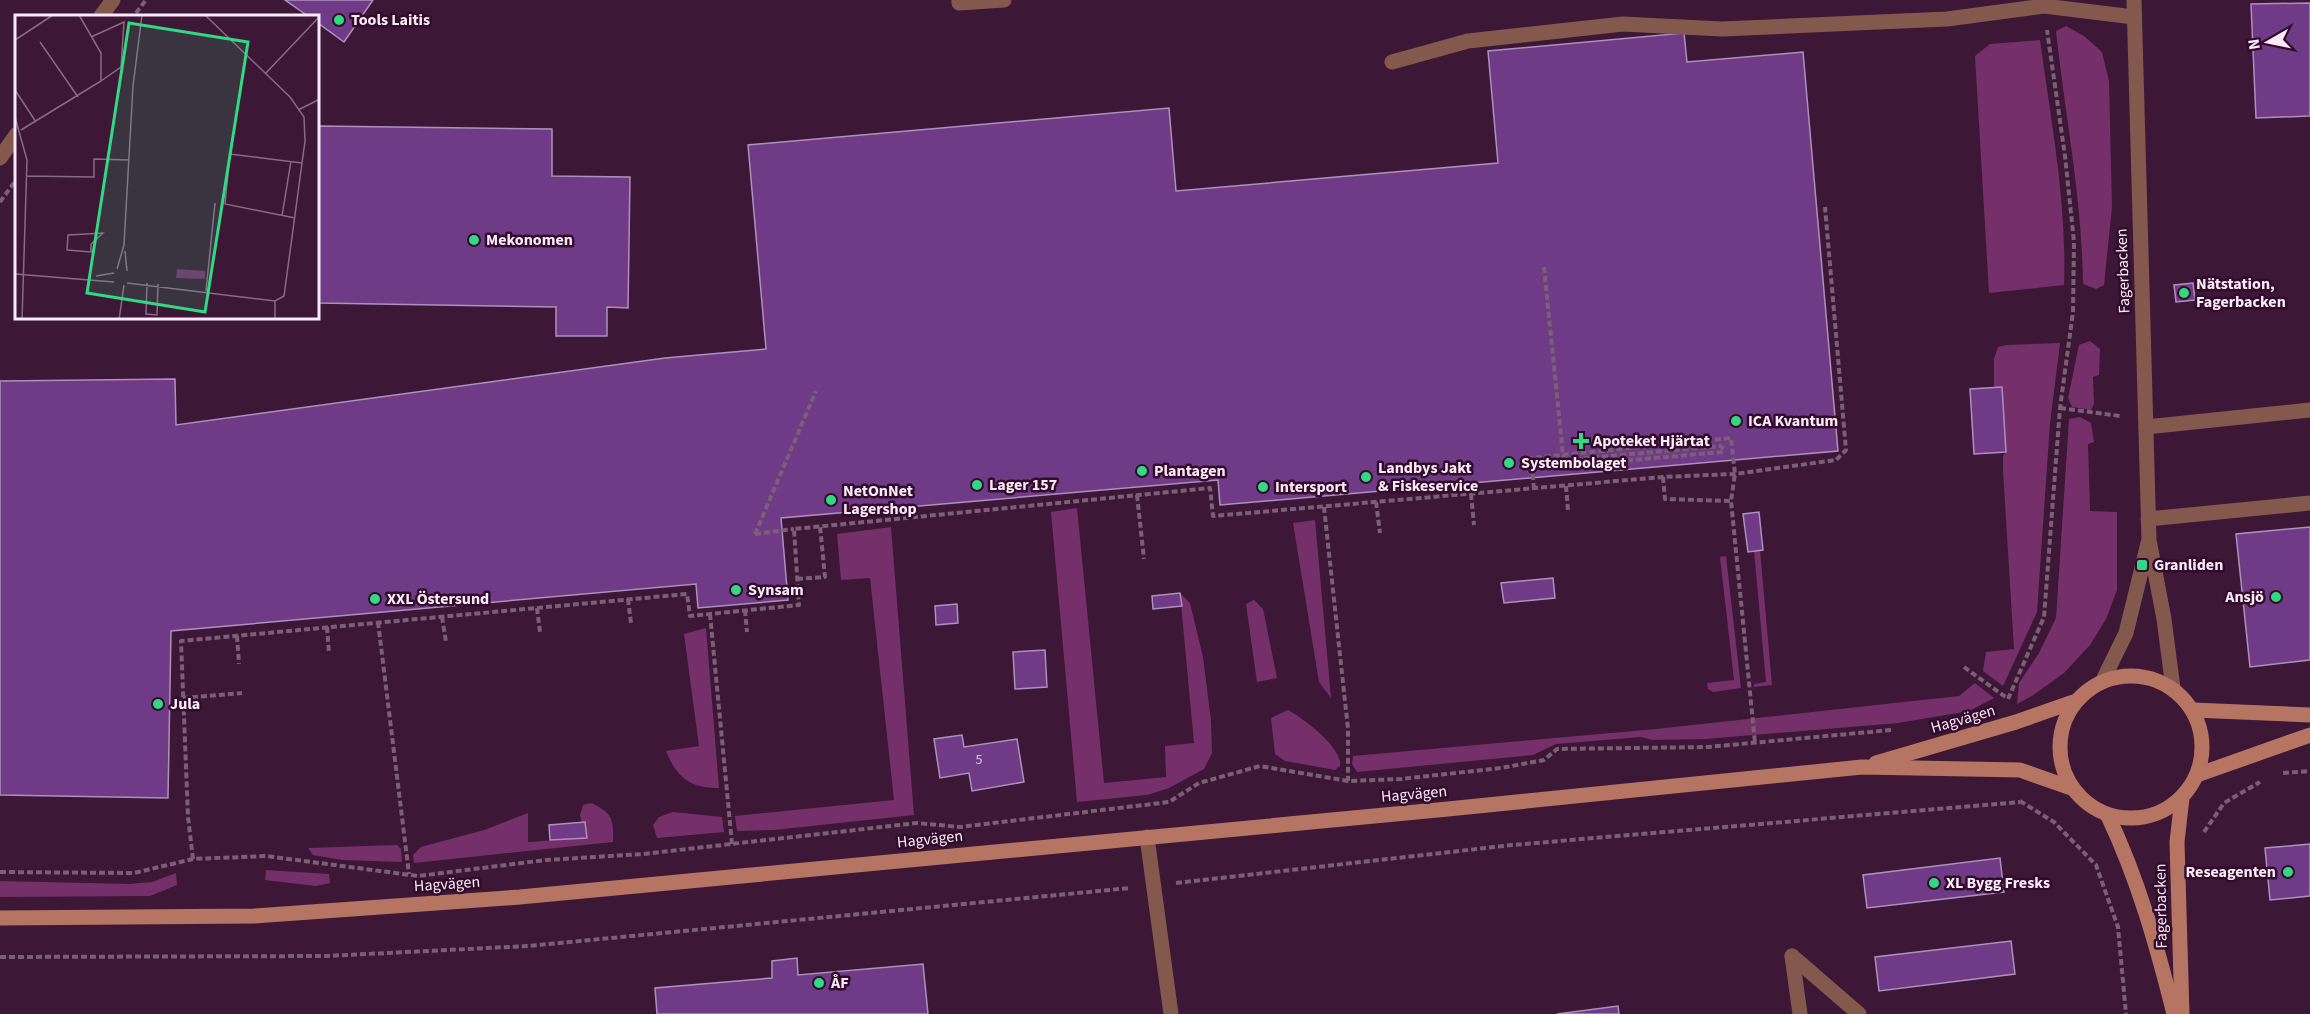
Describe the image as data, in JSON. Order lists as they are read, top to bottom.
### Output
{
  "streets": {
    "street": ["Fagerbacken", "Hagvägen"]
  },
  "crossings": [
    ["Fagerbacken", "Hagvägen"]
  ],
  "places": {
    "other": [
      "Tools Laitis",
      "Mekonomen",
      "Nätstation, Fagerbacken",
      "ICA Kvantum",
      "Systembolaget",
      "Plantagen",
      "Landbys Jakt & Fiskeservice",
      "Lager 157",
      "Intersport",
      "NetOnNet Lagershop",
      "Synsam",
      "Ansjö",
      "XXL Östersund",
      "Jula",
      "Reseagenten",
      "XL Bygg Fresks",
      "ÅF"
    ],
    "health": ["Apoteket Hjärtat"],
    "transit": ["Granliden"]
  },
  "house_numbers": ["5"],
  "north": "left"
}
